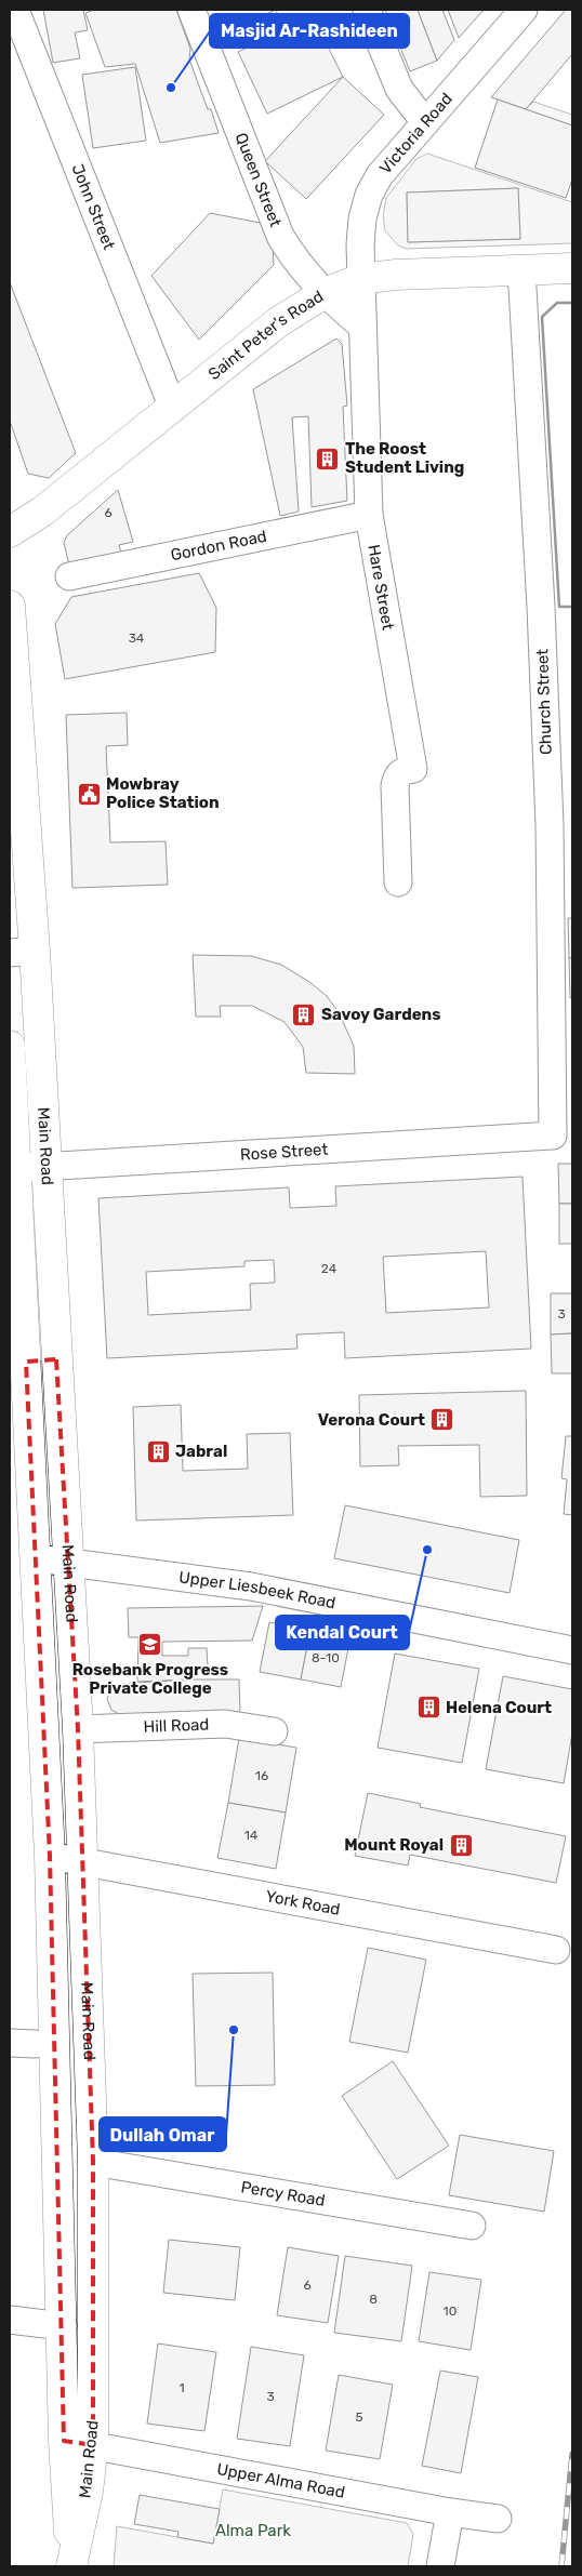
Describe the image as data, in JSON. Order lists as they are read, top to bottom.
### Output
{
  "streets": {
    "main road": ["Saint Peter's Road", "Main Road"],
    "street": [
      "Victoria Road",
      "Queen Street",
      "John Street",
      "Gordon Road",
      "Hare Street",
      "Church Street",
      "Rose Street",
      "Upper Liesbeek Road",
      "Hill Road",
      "York Road",
      "Percy Road",
      "Upper Alma Road"
    ]
  },
  "crossings": [
    ["Victoria Road", "Saint Peter's Road"],
    ["Victoria Road", "Hare Street"],
    ["Queen Street", "Saint Peter's Road"],
    ["Queen Street", "Hare Street"],
    ["John Street", "Saint Peter's Road"],
    ["Saint Peter's Road", "Hare Street"],
    ["Saint Peter's Road", "Church Street"],
    ["Gordon Road", "Hare Street"],
    ["Church Street", "Rose Street"],
    ["Main Road", "Rose Street"],
    ["Main Road", "Upper Liesbeek Road"],
    ["Main Road", "Hill Road"],
    ["Main Road", "York Road"],
    ["Main Road", "Percy Road"],
    ["Main Road", "Upper Alma Road"]
  ],
  "parks": ["Alma Park"],
  "places": {
    "other": ["Masjid Ar-Rashideen", "Kendal Court", "Dullah Omar"],
    "building": [
      "The Roost Student Living",
      "Savoy Gardens",
      "Verona Court",
      "Jabral",
      "Helena Court",
      "Mount Royal"
    ],
    "public building": ["Mowbray Police Station"],
    "school or university": ["Rosebank Progress Private College"]
  },
  "house_numbers": [
    "6",
    "34",
    "24",
    "3",
    "8-10",
    "16",
    "14",
    "6",
    "8",
    "10",
    "1",
    "3",
    "5"
  ]
}
